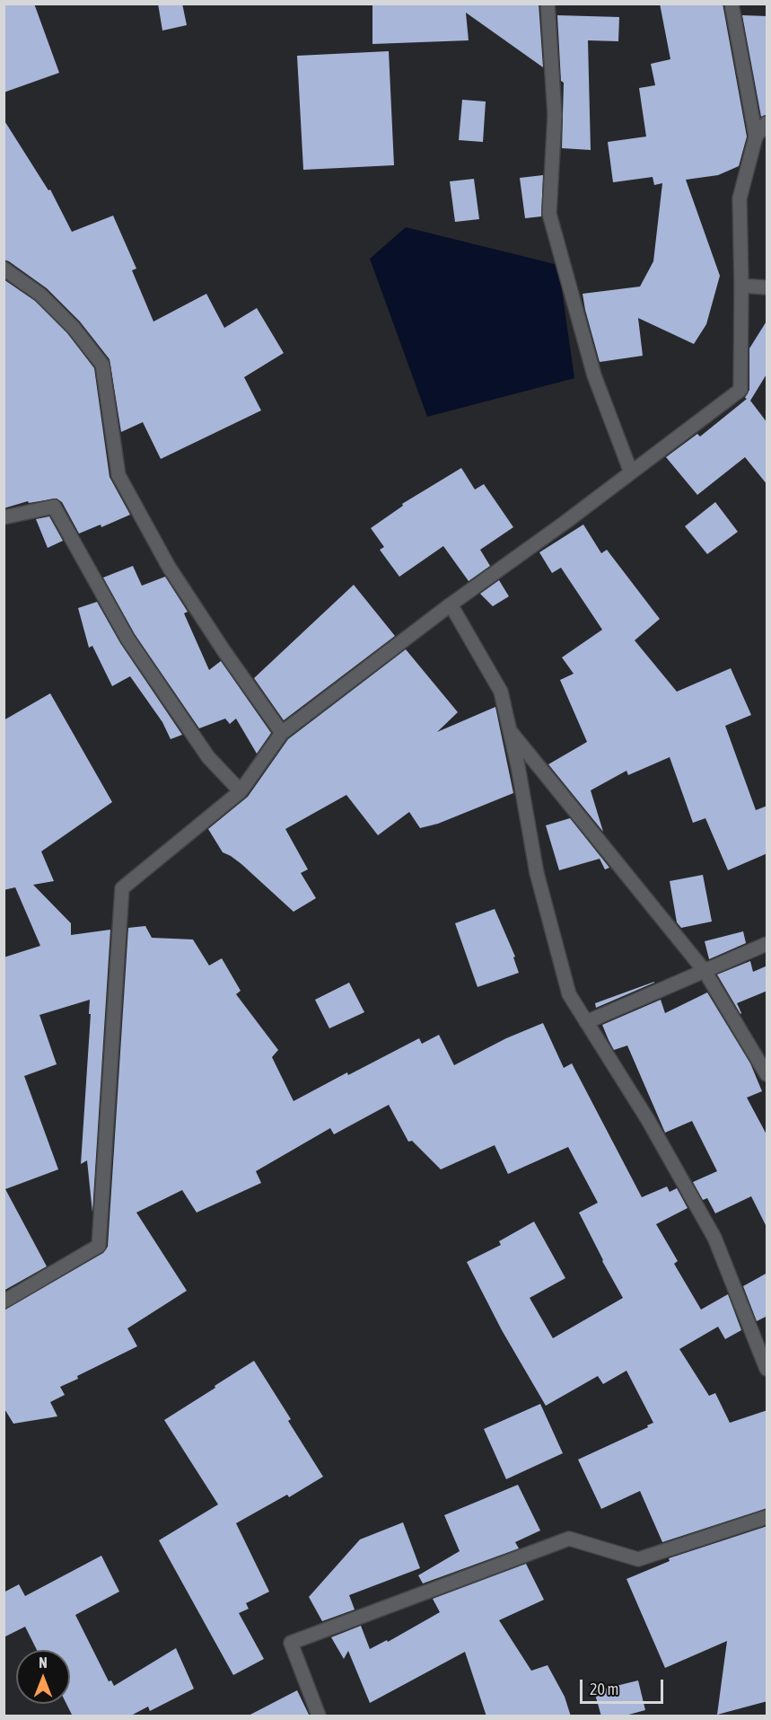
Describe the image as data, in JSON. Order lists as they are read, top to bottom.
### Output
{
  "scale_bar": "20 m",
  "north": "top"
}
